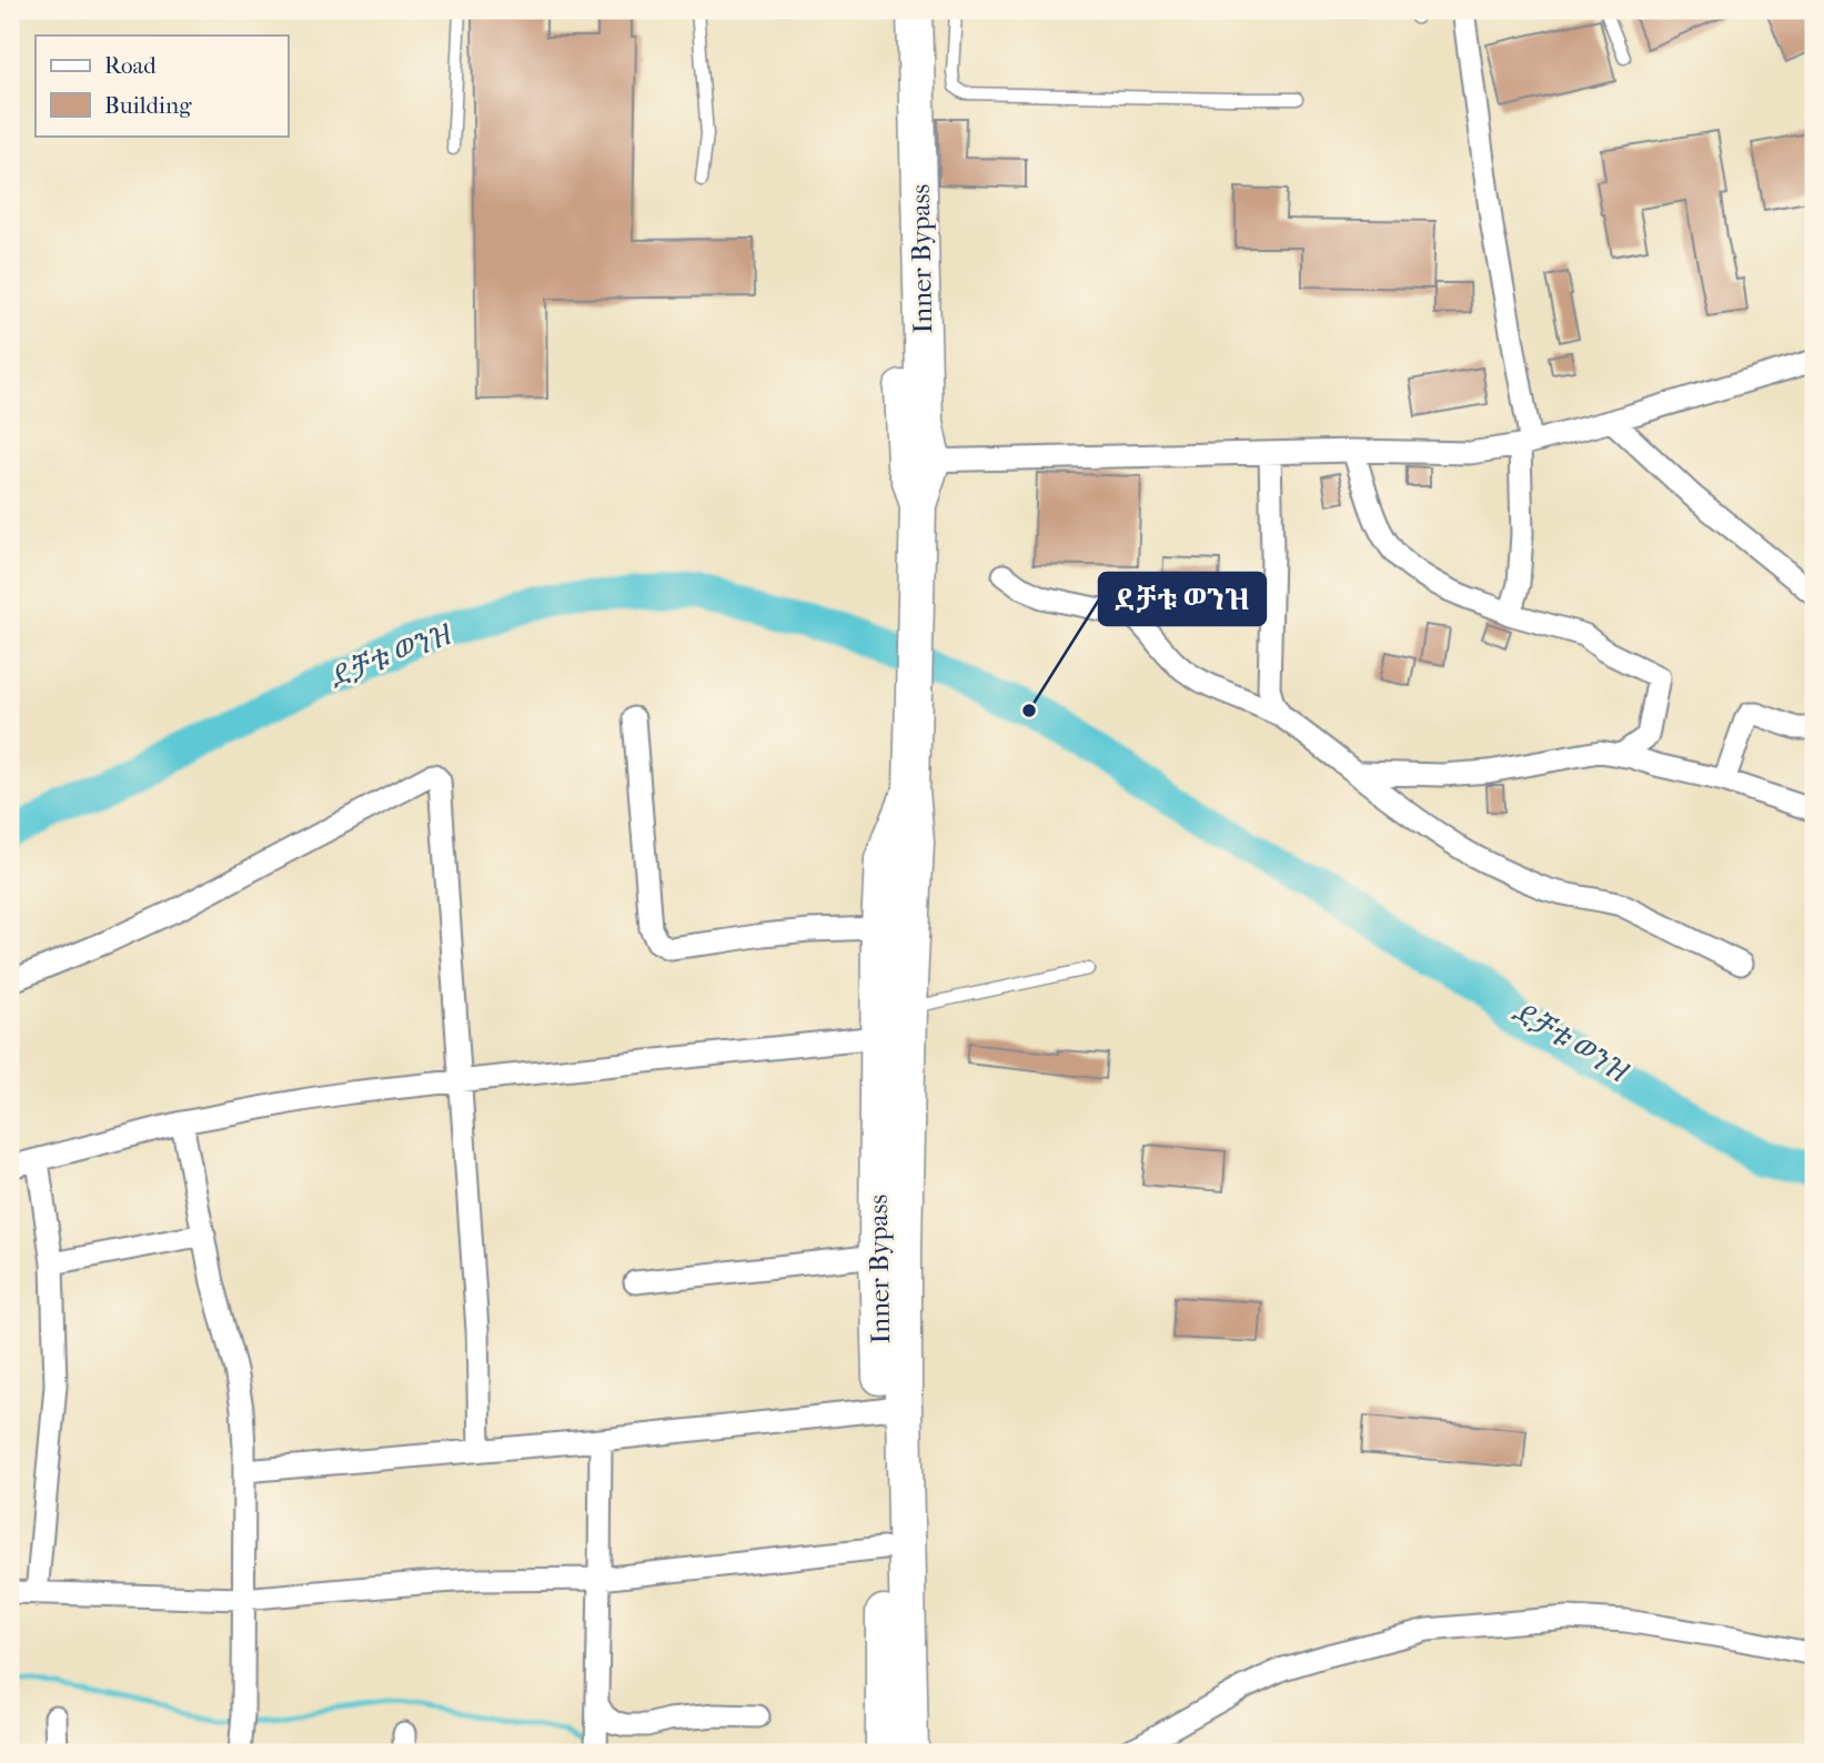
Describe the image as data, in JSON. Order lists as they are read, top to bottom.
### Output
{
  "streets": {
    "main road": ["Inner Bypass"]
  },
  "water": ["ደቻቱ ወንዝ"],
  "places": ["ደቻቱ ወንዝ"],
  "legend": ["Road", "Building"]
}
